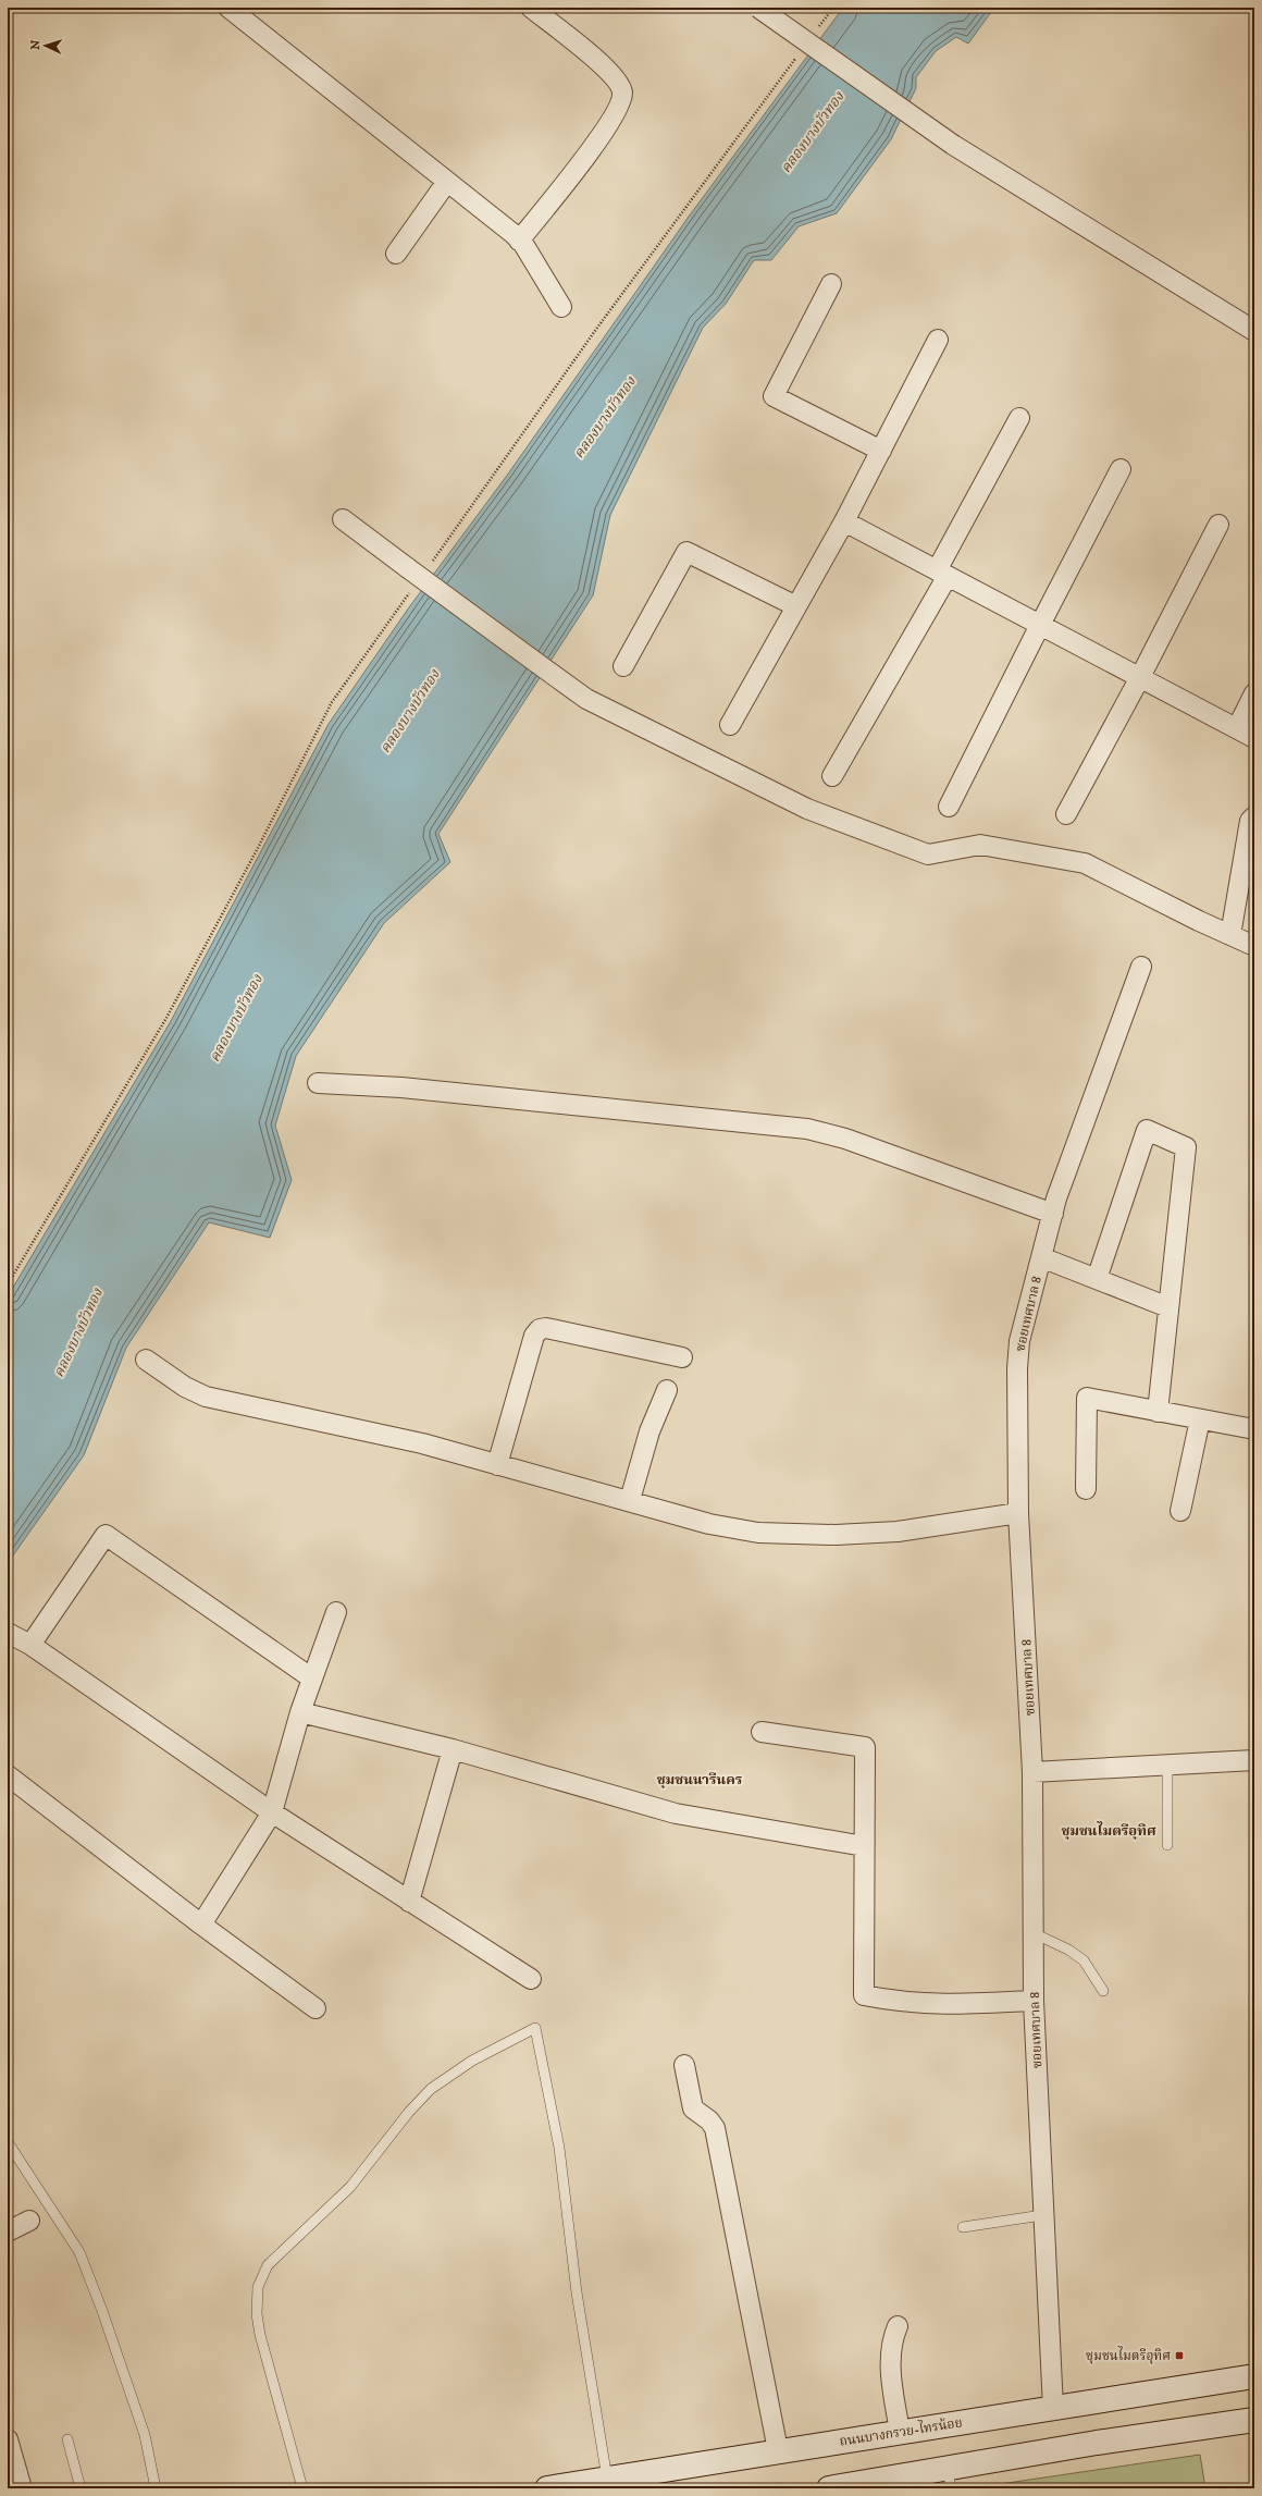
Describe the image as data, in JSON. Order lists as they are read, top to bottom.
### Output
{
  "streets": {
    "main road": ["ถนนบางกรวย-ไทรน้อย"],
    "street": ["ซอยเทศบาล 8"]
  },
  "crossings": [
    ["ซอยเทศบาล 8", "ถนนบางกรวย-ไทรน้อย"]
  ],
  "districts": ["ชุมชนนารีนคร", "ชุมชนไมตรีอุทิศ"],
  "water": ["คลองบางบัวทอง"],
  "places": {
    "transit": ["ชุมชนไมตรีอุทิศ"]
  },
  "north": "left"
}
